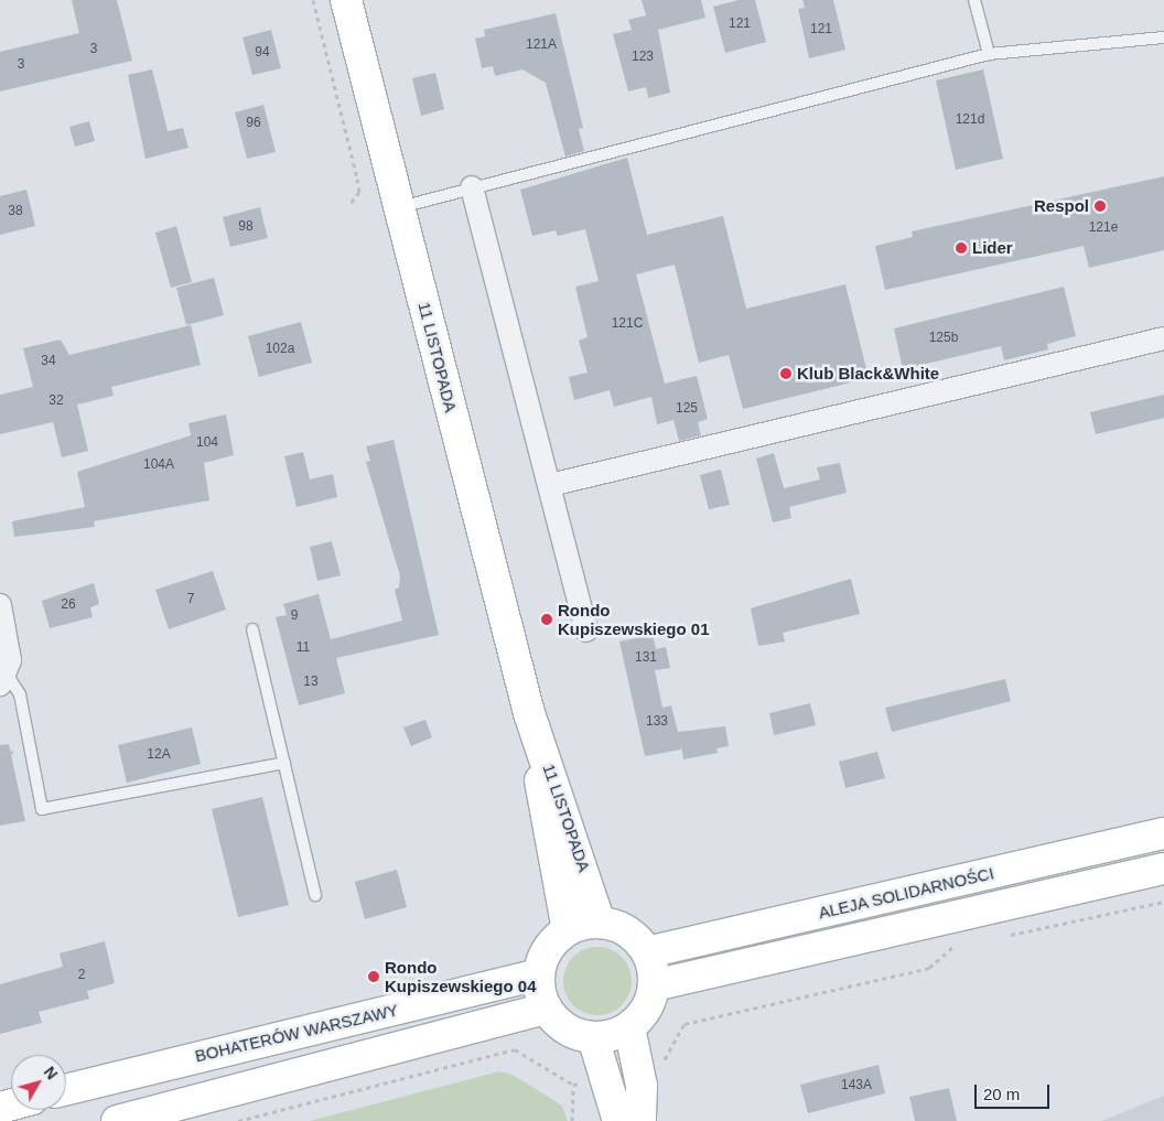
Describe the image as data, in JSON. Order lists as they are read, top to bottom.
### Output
{
  "streets": {
    "main road": ["11 LISTOPADA", "ALEJA SOLIDARNOŚCI", "BOHATERÓW WARSZAWY"]
  },
  "crossings": [
    ["11 LISTOPADA", "ALEJA SOLIDARNOŚCI"],
    ["11 LISTOPADA", "BOHATERÓW WARSZAWY"],
    ["ALEJA SOLIDARNOŚCI", "BOHATERÓW WARSZAWY"]
  ],
  "places": [
    "Respol",
    "Lider",
    "Klub Black&White",
    "Rondo Kupiszewskiego 01",
    "Rondo Kupiszewskiego 04"
  ],
  "house_numbers": [
    "121",
    "121",
    "121A",
    "3",
    "94",
    "123",
    "3",
    "121d",
    "96",
    "38",
    "98",
    "121e",
    "121C",
    "125b",
    "102a",
    "34",
    "32",
    "125",
    "104",
    "104A",
    "7",
    "26",
    "9",
    "11",
    "131",
    "13",
    "133",
    "12A",
    "2",
    "143A"
  ],
  "scale_bar": "20 m",
  "north": "top right"
}
